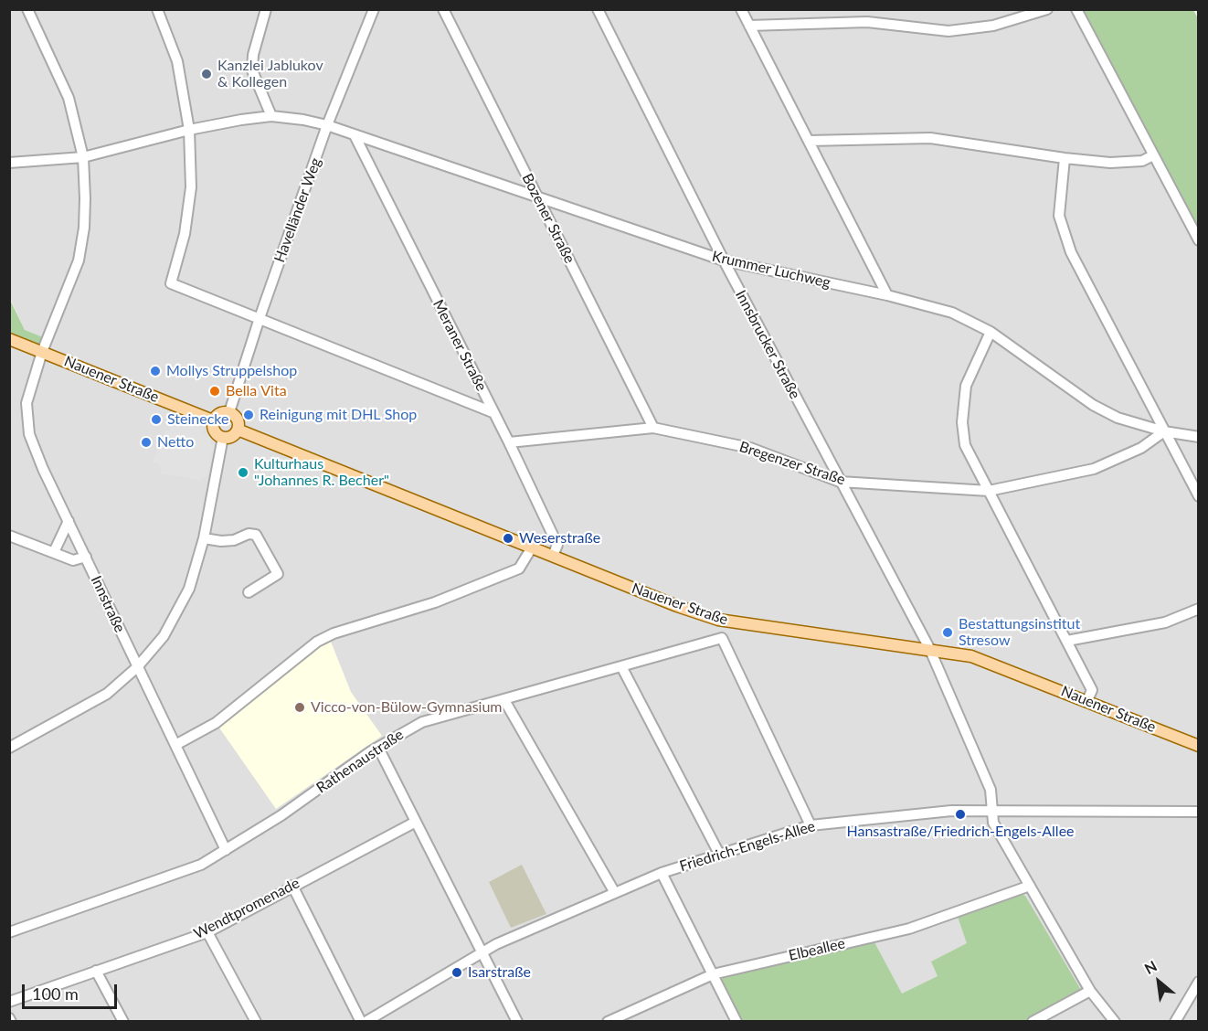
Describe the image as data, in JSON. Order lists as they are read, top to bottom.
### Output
{
  "streets": {
    "main road": ["Nauener Straße"],
    "street": [
      "Havelländer Weg",
      "Bozener Straße",
      "Krummer Luchweg",
      "Innsbrucker Straße",
      "Meraner Straße",
      "Bregenzer Straße",
      "Innstraße",
      "Rathenaustraße",
      "Friedrich-Engels-Allee",
      "Wendtpromenade",
      "Elbeallee"
    ]
  },
  "crossings": [
    ["Havelländer Weg", "Krummer Luchweg"],
    ["Havelländer Weg", "Nauener Straße"],
    ["Bozener Straße", "Krummer Luchweg"],
    ["Bozener Straße", "Bregenzer Straße"],
    ["Krummer Luchweg", "Innsbrucker Straße"],
    ["Krummer Luchweg", "Meraner Straße"],
    ["Krummer Luchweg", "Bregenzer Straße"],
    ["Krummer Luchweg", "Innstraße"],
    ["Innsbrucker Straße", "Nauener Straße"],
    ["Innsbrucker Straße", "Bregenzer Straße"],
    ["Innsbrucker Straße", "Friedrich-Engels-Allee"],
    ["Innsbrucker Straße", "Elbeallee"],
    ["Meraner Straße", "Nauener Straße"],
    ["Meraner Straße", "Bregenzer Straße"],
    ["Nauener Straße", "Innstraße"],
    ["Innstraße", "Rathenaustraße"],
    ["Rathenaustraße", "Friedrich-Engels-Allee"]
  ],
  "places": [
    "Kanzlei Jablukov & Kollegen",
    "Mollys Struppelshop",
    "Bella Vita",
    "Reinigung mit DHL Shop",
    "Steinecke",
    "Netto",
    "Kulturhaus \"Johannes R. Becher\"",
    "Weserstraße",
    "Bestattungsinstitut Stresow",
    "Vicco-von-Bülow-Gymnasium",
    "Hansastraße/Friedrich-Engels-Allee",
    "Isarstraße"
  ],
  "scale_bar": "100 m",
  "north": "top left"
}
